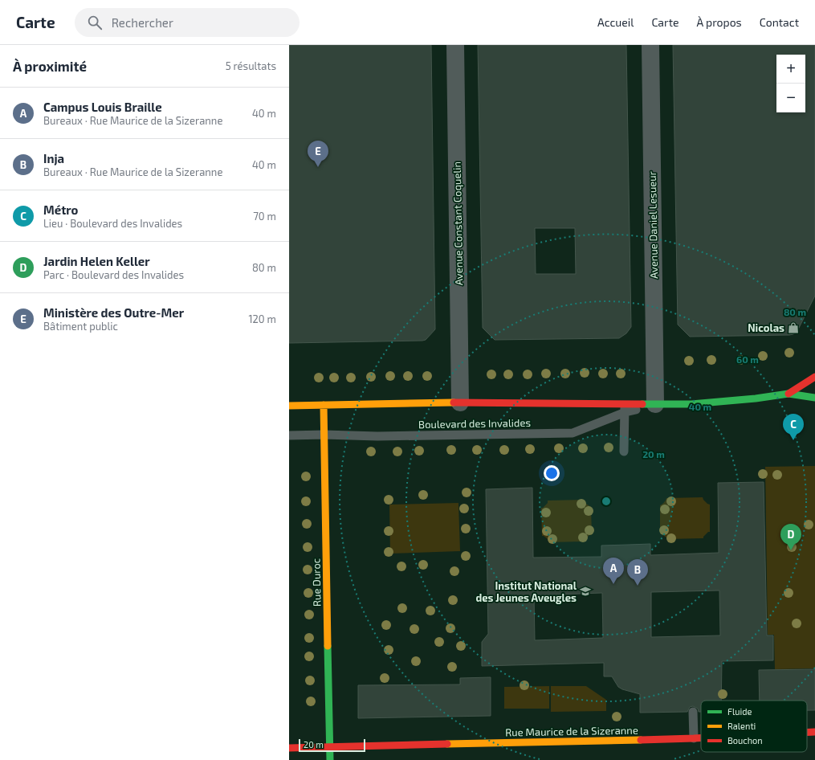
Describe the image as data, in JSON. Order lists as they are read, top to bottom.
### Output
{
  "streets": {
    "street": [
      "Avenue Constant Coquelin",
      "Avenue Daniel Lesueur",
      "Boulevard des Invalides",
      "Rue Duroc",
      "Rue Maurice de la Sizeranne"
    ]
  },
  "crossings": [
    ["Avenue Constant Coquelin", "Boulevard des Invalides"],
    ["Avenue Daniel Lesueur", "Boulevard des Invalides"],
    ["Boulevard des Invalides", "Rue Duroc"],
    ["Rue Duroc", "Rue Maurice de la Sizeranne"]
  ],
  "places": {
    "shop": ["Nicolas"],
    "school or university": ["Institut National des Jeunes Aveugles"]
  },
  "legend": ["Fluide", "Ralenti", "Bouchon"],
  "scale_bar": "20 m",
  "page": {
    "header": "Carte",
    "search": "Rechercher",
    "nav": [
      "Accueil",
      "Carte",
      "À propos",
      "Contact"
    ],
    "heading": ["À proximité", "5 résultats"],
    "map_buttons": ["+", "−"],
    "list": [
      {
        "mark": "A",
        "name": "Campus Louis Braille",
        "note": "Bureaux · Rue Maurice de la Sizeranne",
        "value": "40 m"
      },
      {
        "mark": "B",
        "name": "Inja",
        "note": "Bureaux · Rue Maurice de la Sizeranne",
        "value": "40 m"
      },
      {
        "mark": "C",
        "name": "Métro",
        "note": "Lieu · Boulevard des Invalides",
        "value": "70 m"
      },
      {
        "mark": "D",
        "name": "Jardin Helen Keller",
        "note": "Parc · Boulevard des Invalides",
        "value": "80 m"
      },
      {
        "mark": "E",
        "name": "Ministère des Outre-Mer",
        "note": "Bâtiment public",
        "value": "120 m"
      }
    ],
    "pins": [
      "E",
      "C",
      "D",
      "A",
      "B"
    ],
    "scale": "20 m"
  },
  "rings": [
    "80 m",
    "60 m",
    "40 m",
    "20 m"
  ]
}
